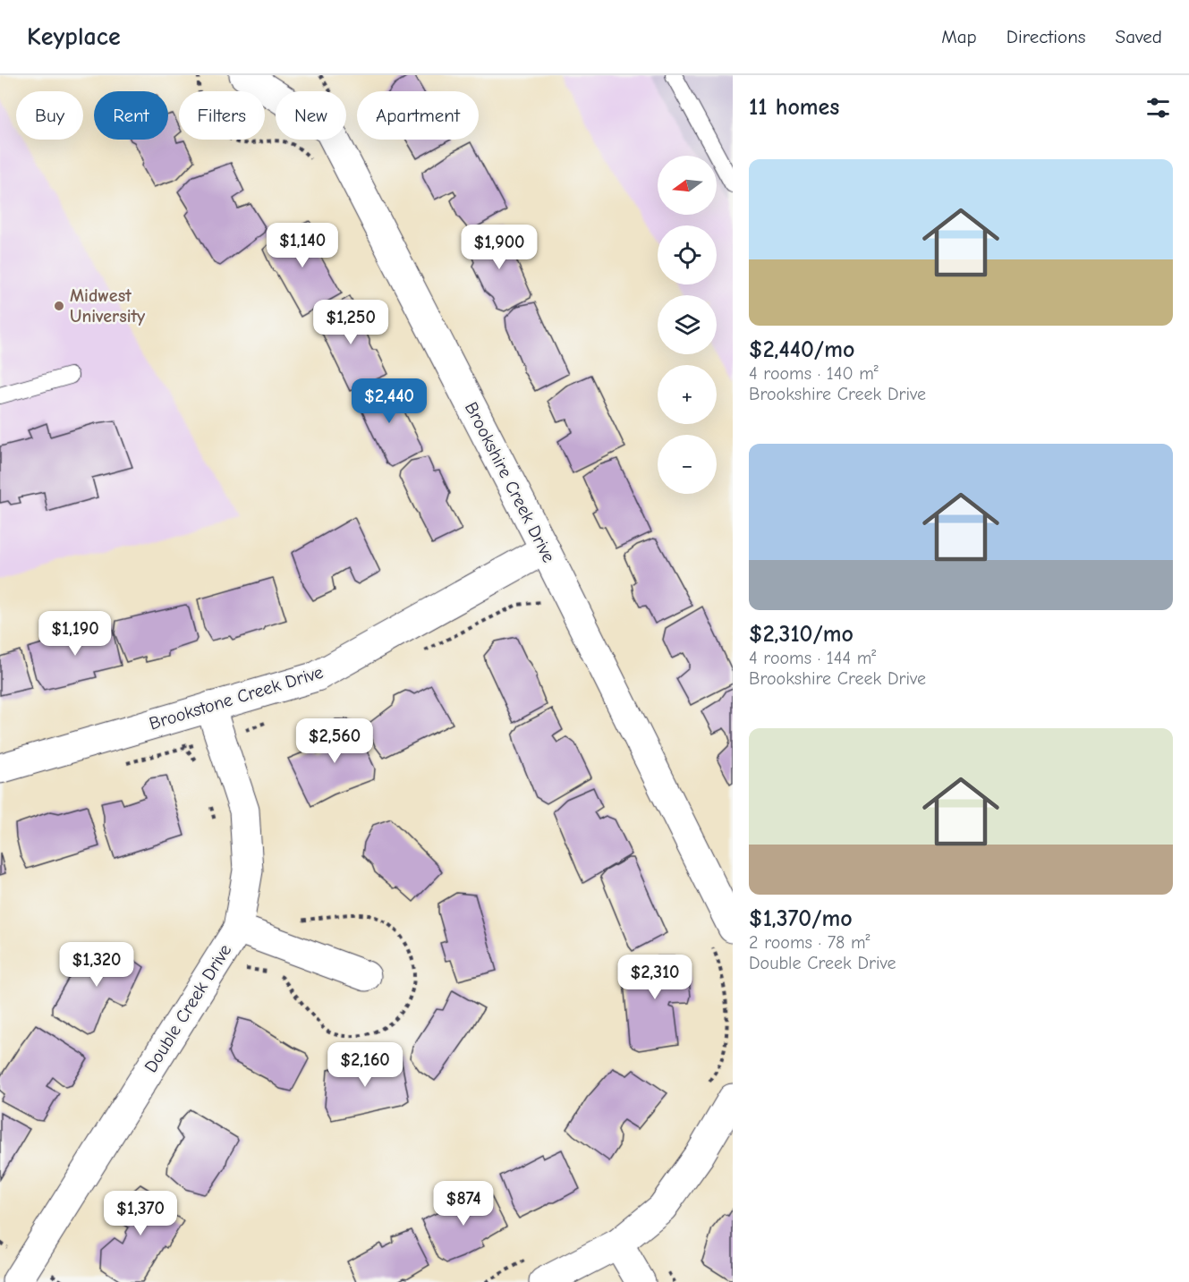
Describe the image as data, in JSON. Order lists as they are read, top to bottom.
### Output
{
  "streets": {
    "street": ["Brookshire Creek Drive", "Brookstone Creek Drive", "Double Creek Drive"]
  },
  "crossings": [
    ["Brookshire Creek Drive", "Brookstone Creek Drive"],
    ["Brookstone Creek Drive", "Double Creek Drive"]
  ],
  "places": ["Midwest University"],
  "north": "left",
  "page": {
    "header": "Keyplace",
    "nav": ["Map", "Directions", "Saved"],
    "heading": "11 homes",
    "chip": [
      "Buy",
      "Rent",
      "Filters",
      "New",
      "Apartment"
    ],
    "list": [
      {
        "name": "$2,440/mo",
        "note": "4 rooms · 140 m² · Brookshire Creek Drive"
      },
      {
        "name": "$2,310/mo",
        "note": "4 rooms · 144 m² · Brookshire Creek Drive"
      },
      {
        "name": "$1,370/mo",
        "note": "2 rooms · 78 m² · Double Creek Drive"
      }
    ],
    "map_buttons": ["+", "−"],
    "price": [
      "$1,140",
      "$1,900",
      "$1,250",
      "$2,440",
      "$1,190",
      "$2,560",
      "$1,320",
      "$2,310",
      "$2,160",
      "$874",
      "$1,370"
    ]
  }
}
